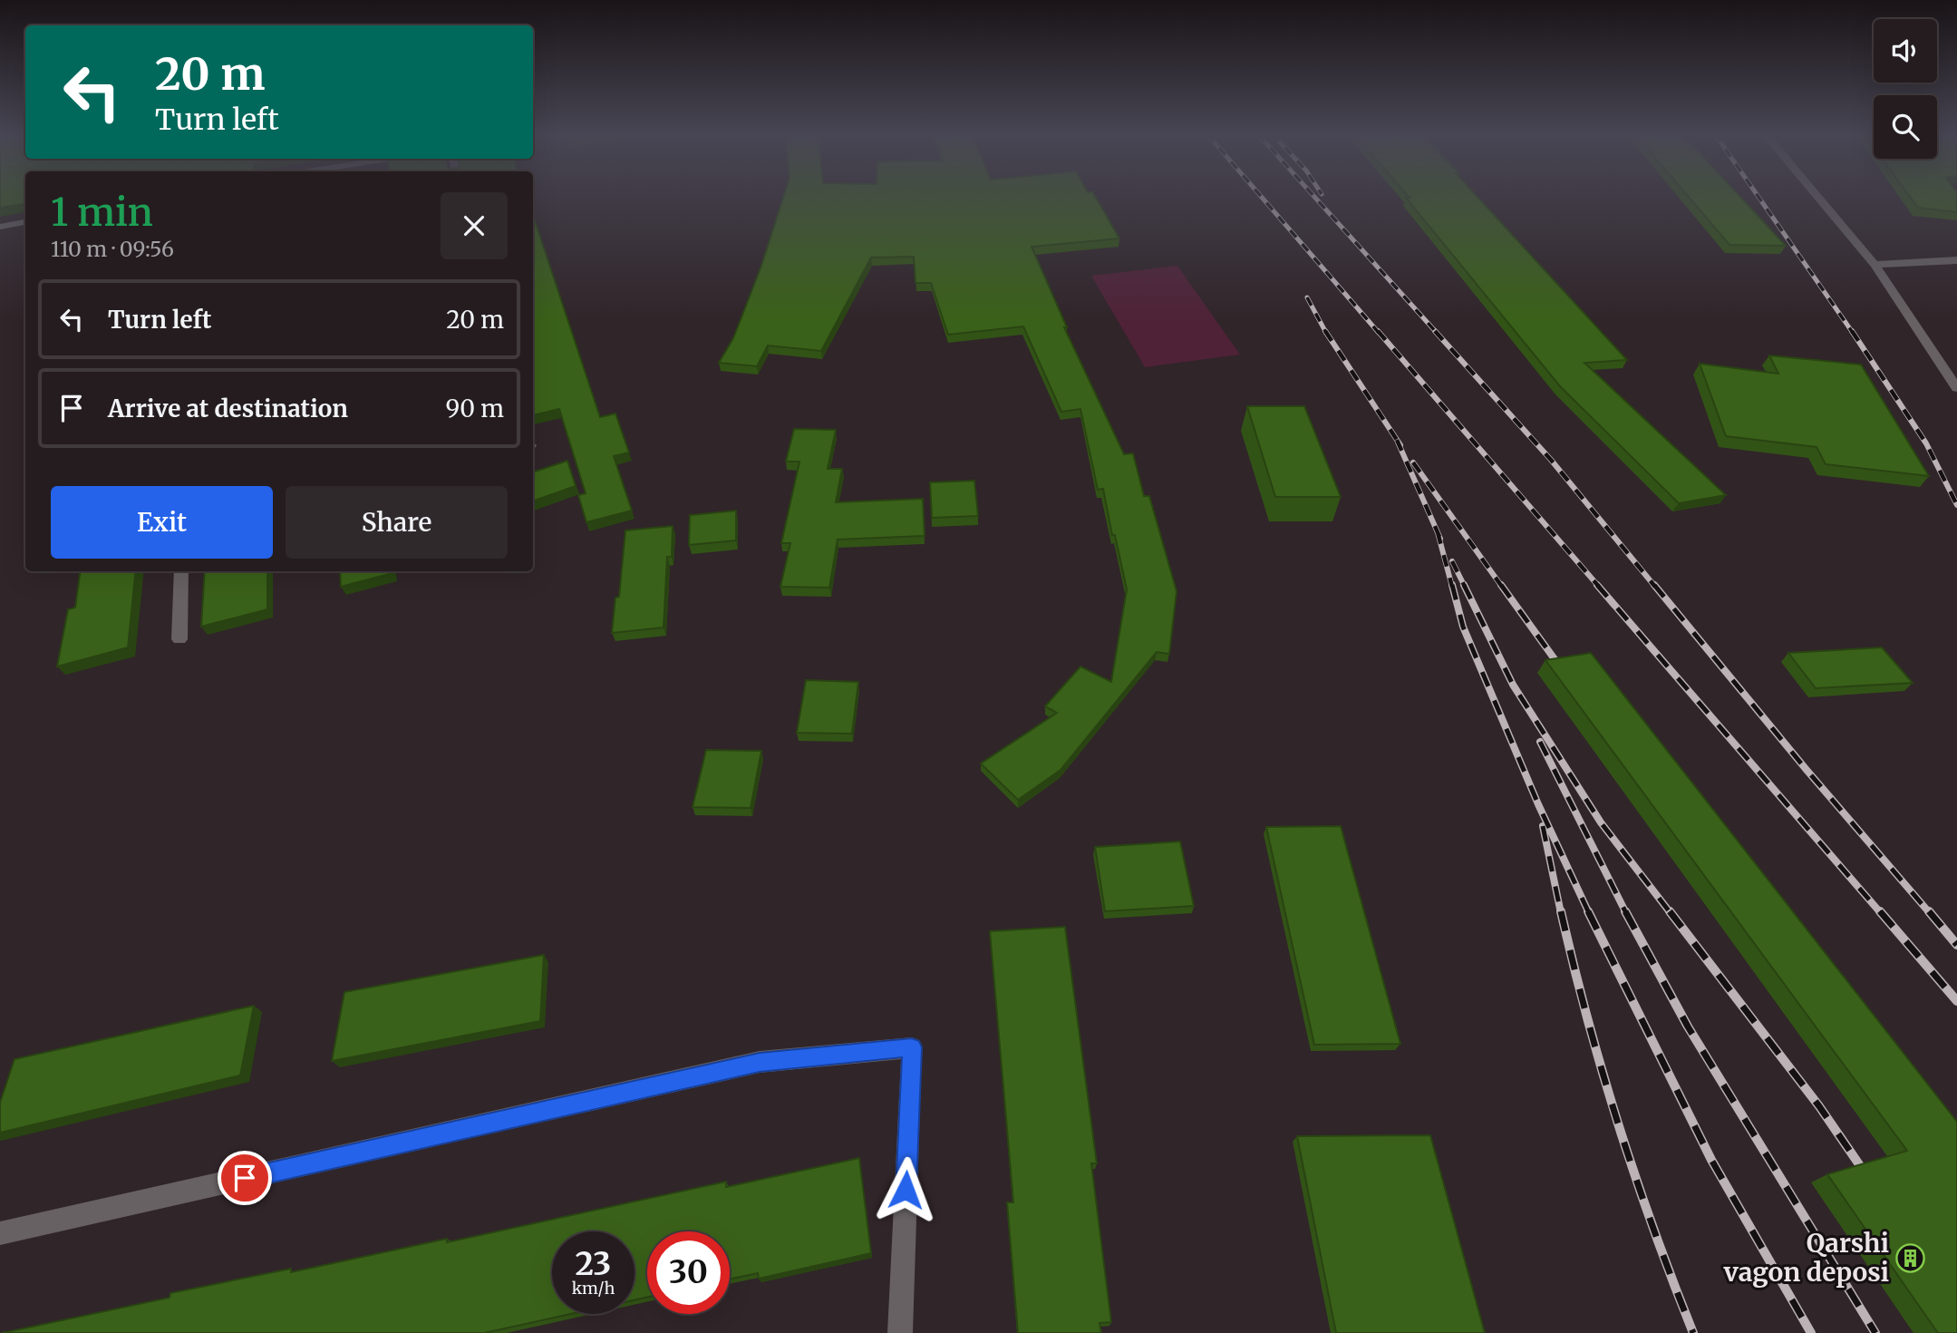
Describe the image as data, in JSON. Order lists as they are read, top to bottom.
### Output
{
  "places": {
    "building": ["Qarshi vagon deposi"]
  },
  "page": {
    "turn": ["20 m", "Turn left"],
    "heading": ["1 min", "110 m · 09:56"],
    "list": [
      {
        "name": "Turn left",
        "value": "20 m"
      },
      {
        "name": "Arrive at destination",
        "value": "90 m"
      }
    ],
    "buttons": ["Exit", "Share"],
    "speed": "23 km/h",
    "limit": "30"
  }
}
